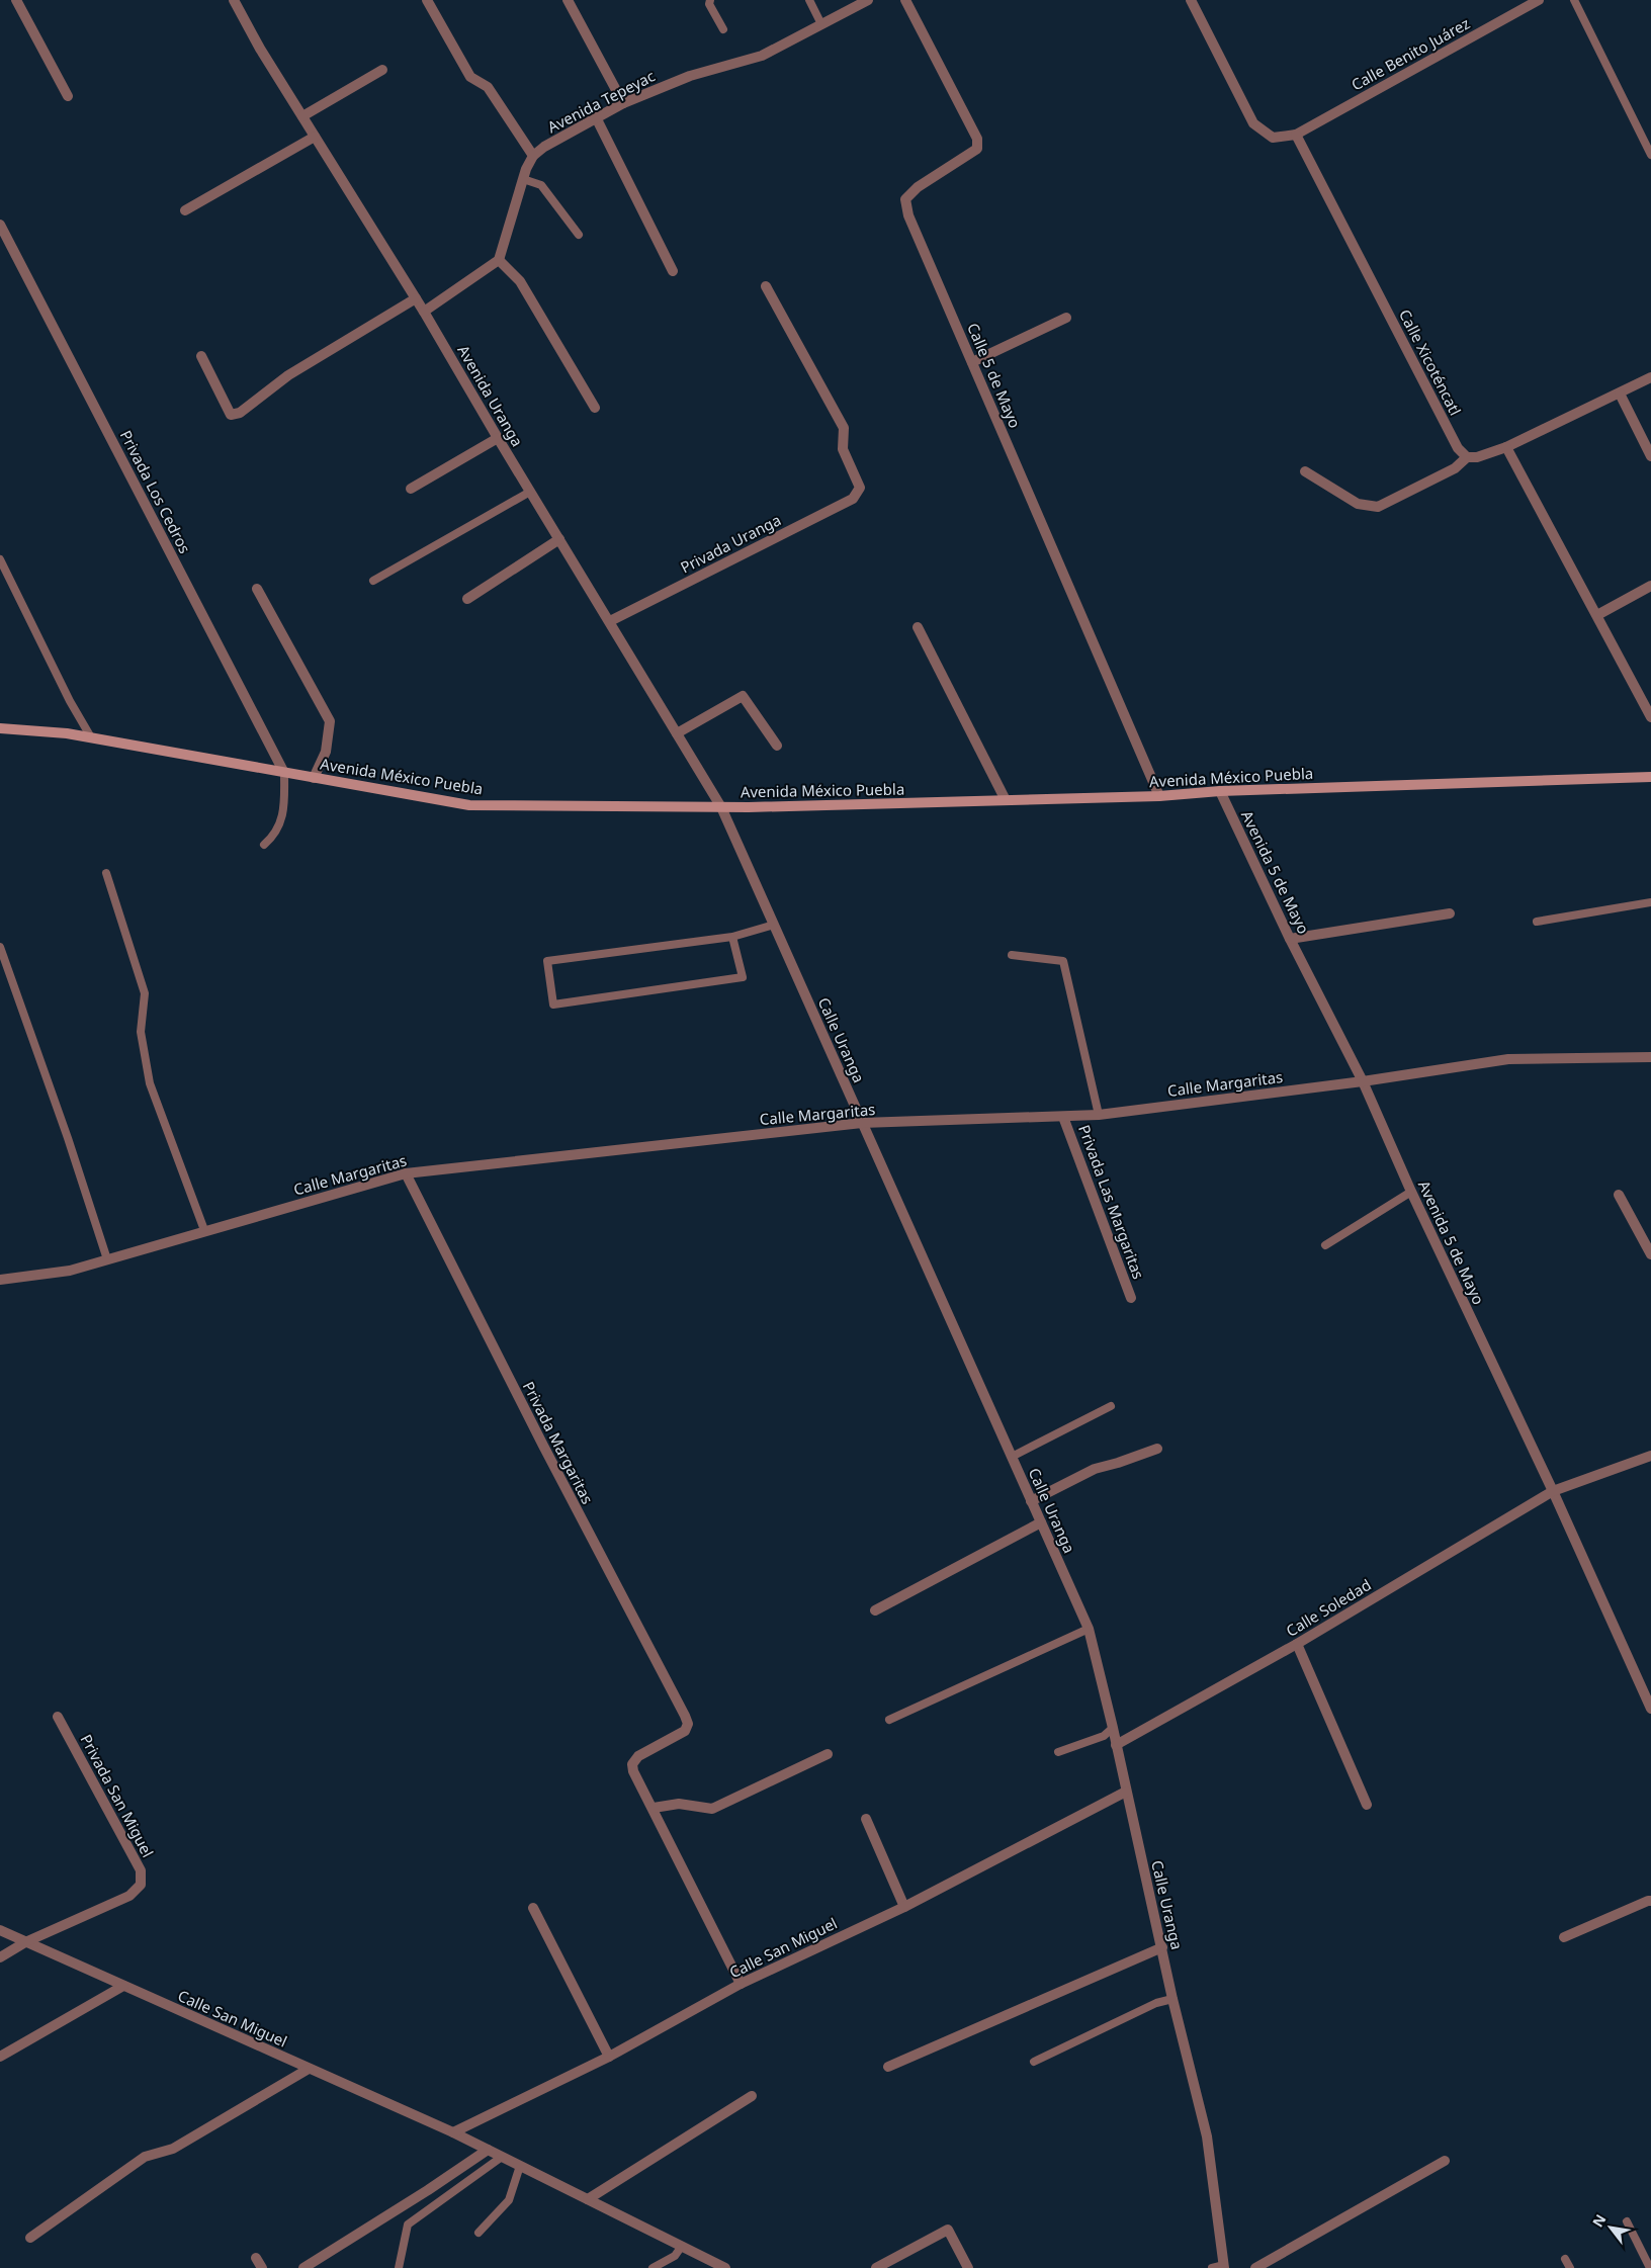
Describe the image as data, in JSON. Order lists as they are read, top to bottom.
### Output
{
  "streets": {
    "main road": ["Avenida México Puebla"],
    "street": [
      "Calle Benito Juárez",
      "Avenida Tepeyac",
      "Calle Xicoténcatl",
      "Calle 5 de Mayo",
      "Avenida Uranga",
      "Privada Los Cedros",
      "Privada Uranga",
      "Avenida 5 de Mayo",
      "Calle Uranga",
      "Calle Margaritas",
      "Privada Las Margaritas",
      "Privada Margaritas",
      "Calle Soledad",
      "Privada San Miguel",
      "Calle San Miguel"
    ]
  },
  "crossings": [
    ["Calle Benito Juárez", "Calle Xicoténcatl"],
    ["Calle 5 de Mayo", "Avenida México Puebla"],
    ["Avenida Uranga", "Privada Uranga"],
    ["Avenida Uranga", "Avenida México Puebla"],
    ["Avenida Uranga", "Calle Uranga"],
    ["Privada Los Cedros", "Avenida México Puebla"],
    ["Avenida México Puebla", "Avenida 5 de Mayo"],
    ["Avenida México Puebla", "Calle Uranga"],
    ["Avenida 5 de Mayo", "Calle Margaritas"],
    ["Avenida 5 de Mayo", "Calle Soledad"],
    ["Calle Uranga", "Calle Margaritas"],
    ["Calle Uranga", "Calle Soledad"],
    ["Calle Uranga", "Calle San Miguel"],
    ["Calle Margaritas", "Privada Las Margaritas"],
    ["Calle Margaritas", "Privada Margaritas"],
    ["Privada San Miguel", "Calle San Miguel"]
  ],
  "north": "top left"
}
